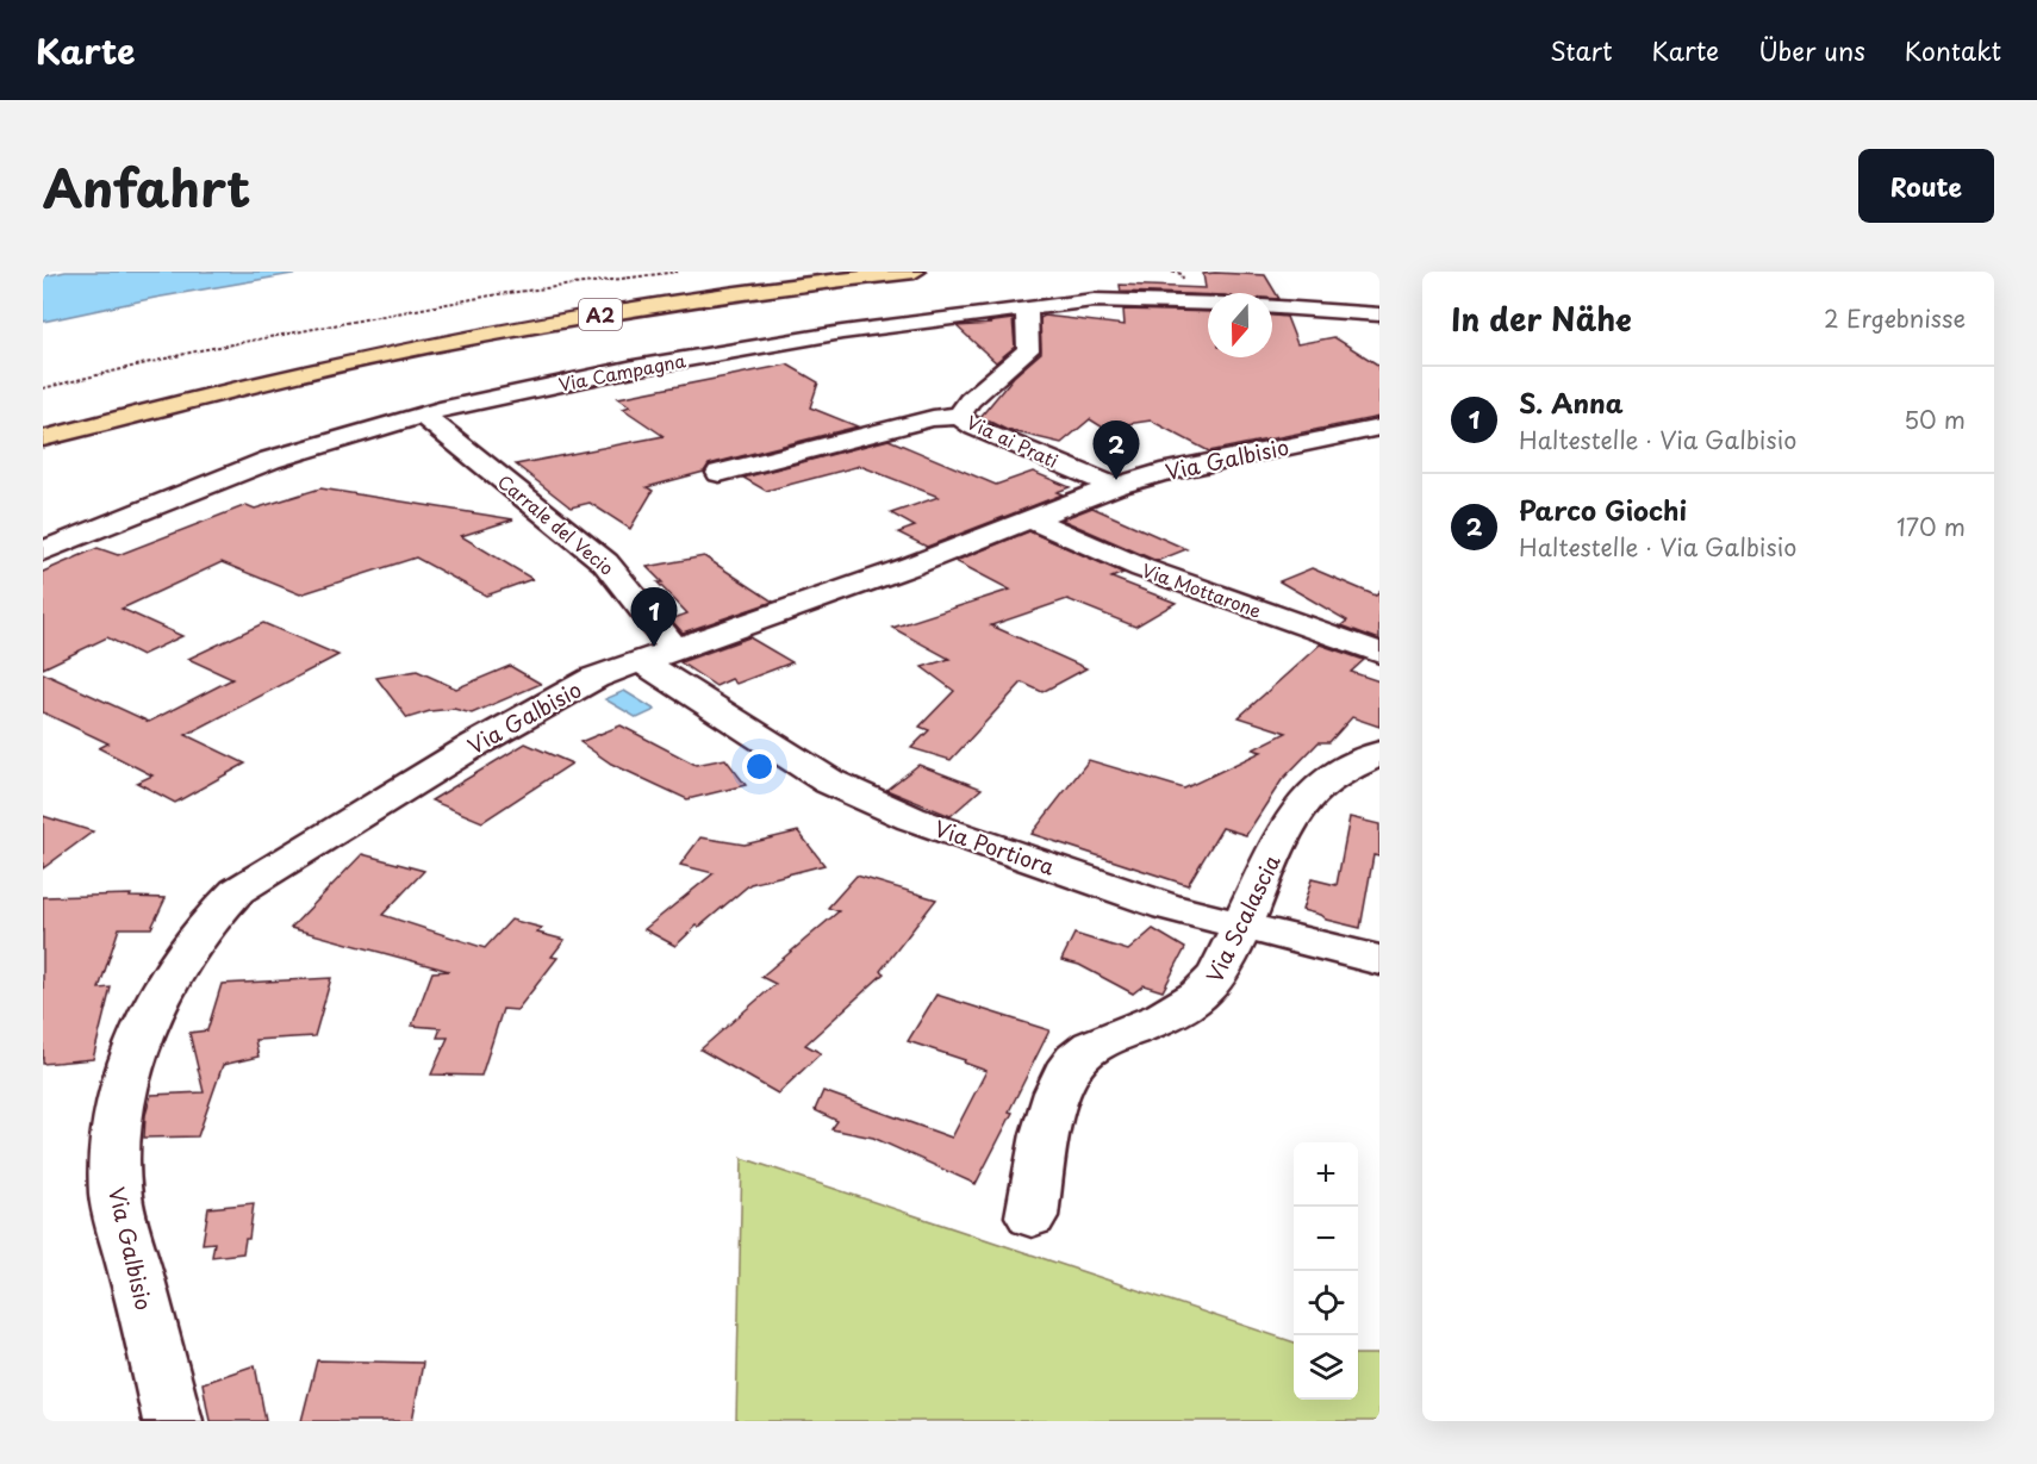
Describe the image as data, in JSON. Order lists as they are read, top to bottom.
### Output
{
  "streets": {
    "highway": ["A2"],
    "street": [
      "Via Campagna",
      "Via ai Prati",
      "Via Galbisio",
      "Carrale del Vecio",
      "Via Mottarone",
      "Via Portiora",
      "Via Scalascia"
    ]
  },
  "crossings": [
    ["Via Campagna", "Via ai Prati"],
    ["Via Campagna", "Carrale del Vecio"],
    ["Via ai Prati", "Via Galbisio"],
    ["Via Galbisio", "Carrale del Vecio"],
    ["Via Galbisio", "Via Mottarone"],
    ["Via Galbisio", "Via Portiora"],
    ["Via Portiora", "Via Scalascia"]
  ],
  "north": "bottom",
  "page": {
    "header": "Karte",
    "nav": [
      "Start",
      "Karte",
      "Über uns",
      "Kontakt"
    ],
    "title": "Anfahrt",
    "buttons": "Route",
    "heading": ["In der Nähe", "2 Ergebnisse"],
    "list": [
      {
        "mark": "1",
        "name": "S. Anna",
        "note": "Haltestelle · Via Galbisio",
        "value": "50 m"
      },
      {
        "mark": "2",
        "name": "Parco Giochi",
        "note": "Haltestelle · Via Galbisio",
        "value": "170 m"
      }
    ],
    "pins": ["2", "1"],
    "map_buttons": ["+", "−"]
  }
}
